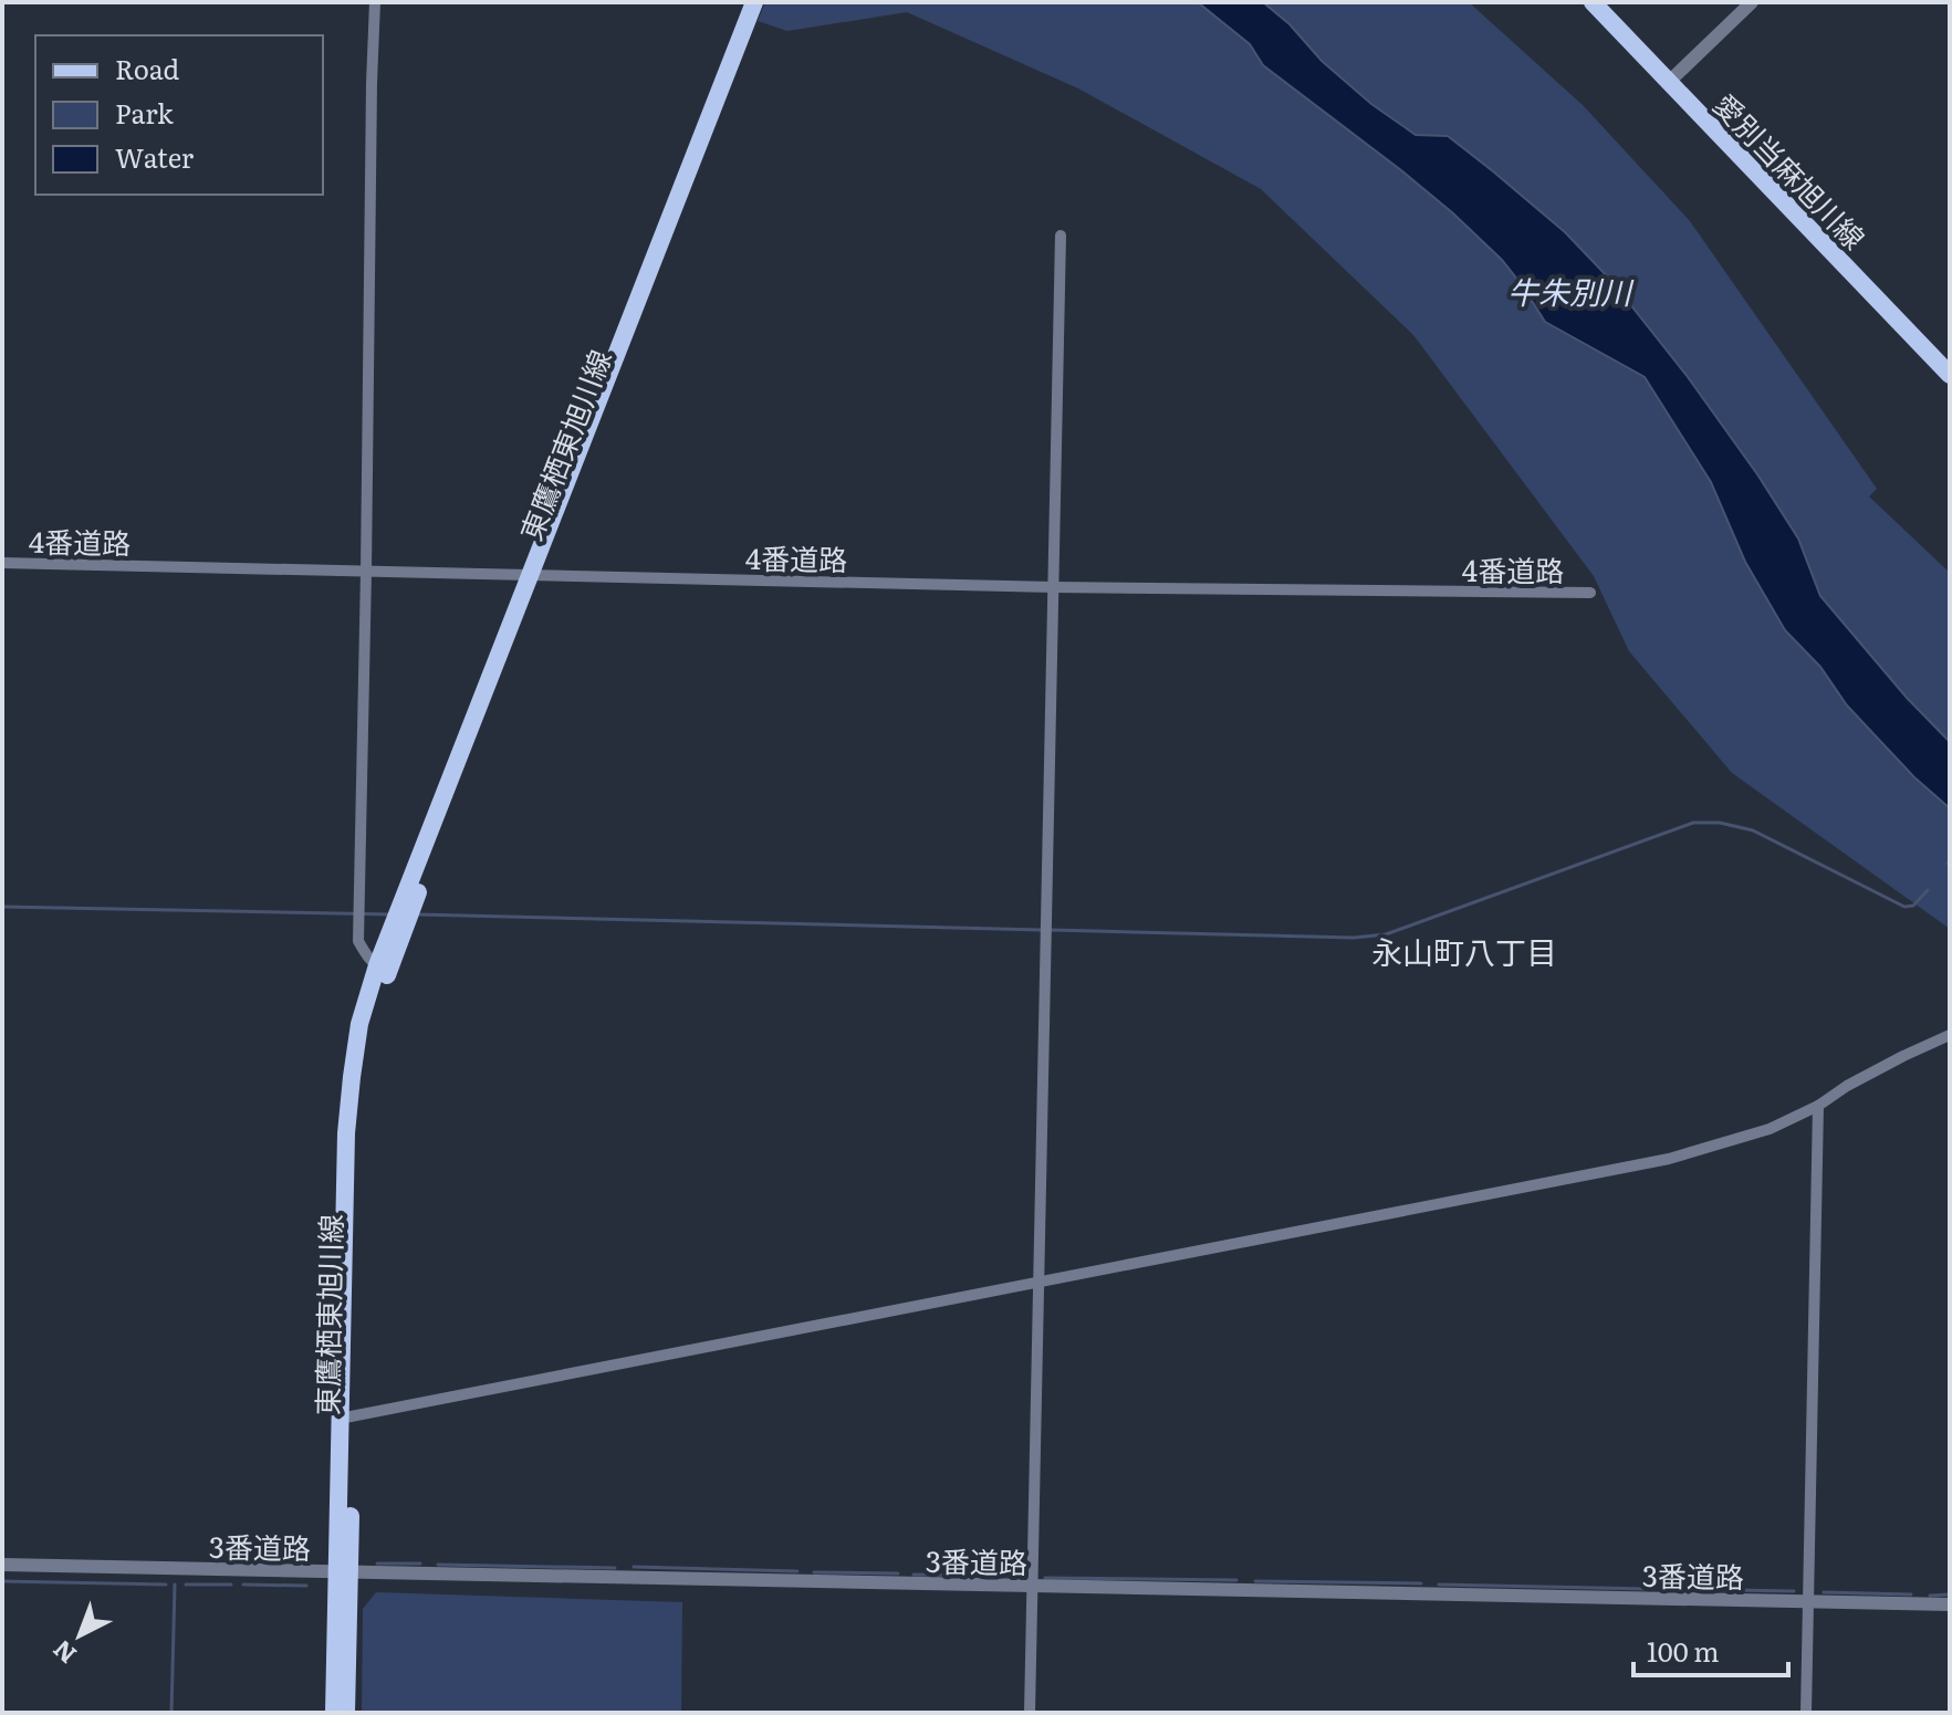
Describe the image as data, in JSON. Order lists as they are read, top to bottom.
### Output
{
  "streets": {
    "main road": ["愛別当麻旭川線", "東鷹栖東旭川線"],
    "street": ["4番道路", "3番道路"]
  },
  "crossings": [
    ["東鷹栖東旭川線", "4番道路"],
    ["東鷹栖東旭川線", "3番道路"]
  ],
  "districts": ["永山町八丁目"],
  "water": ["牛朱別川"],
  "legend": ["Road", "Park", "Water"],
  "scale_bar": "100 m",
  "north": "bottom left"
}
